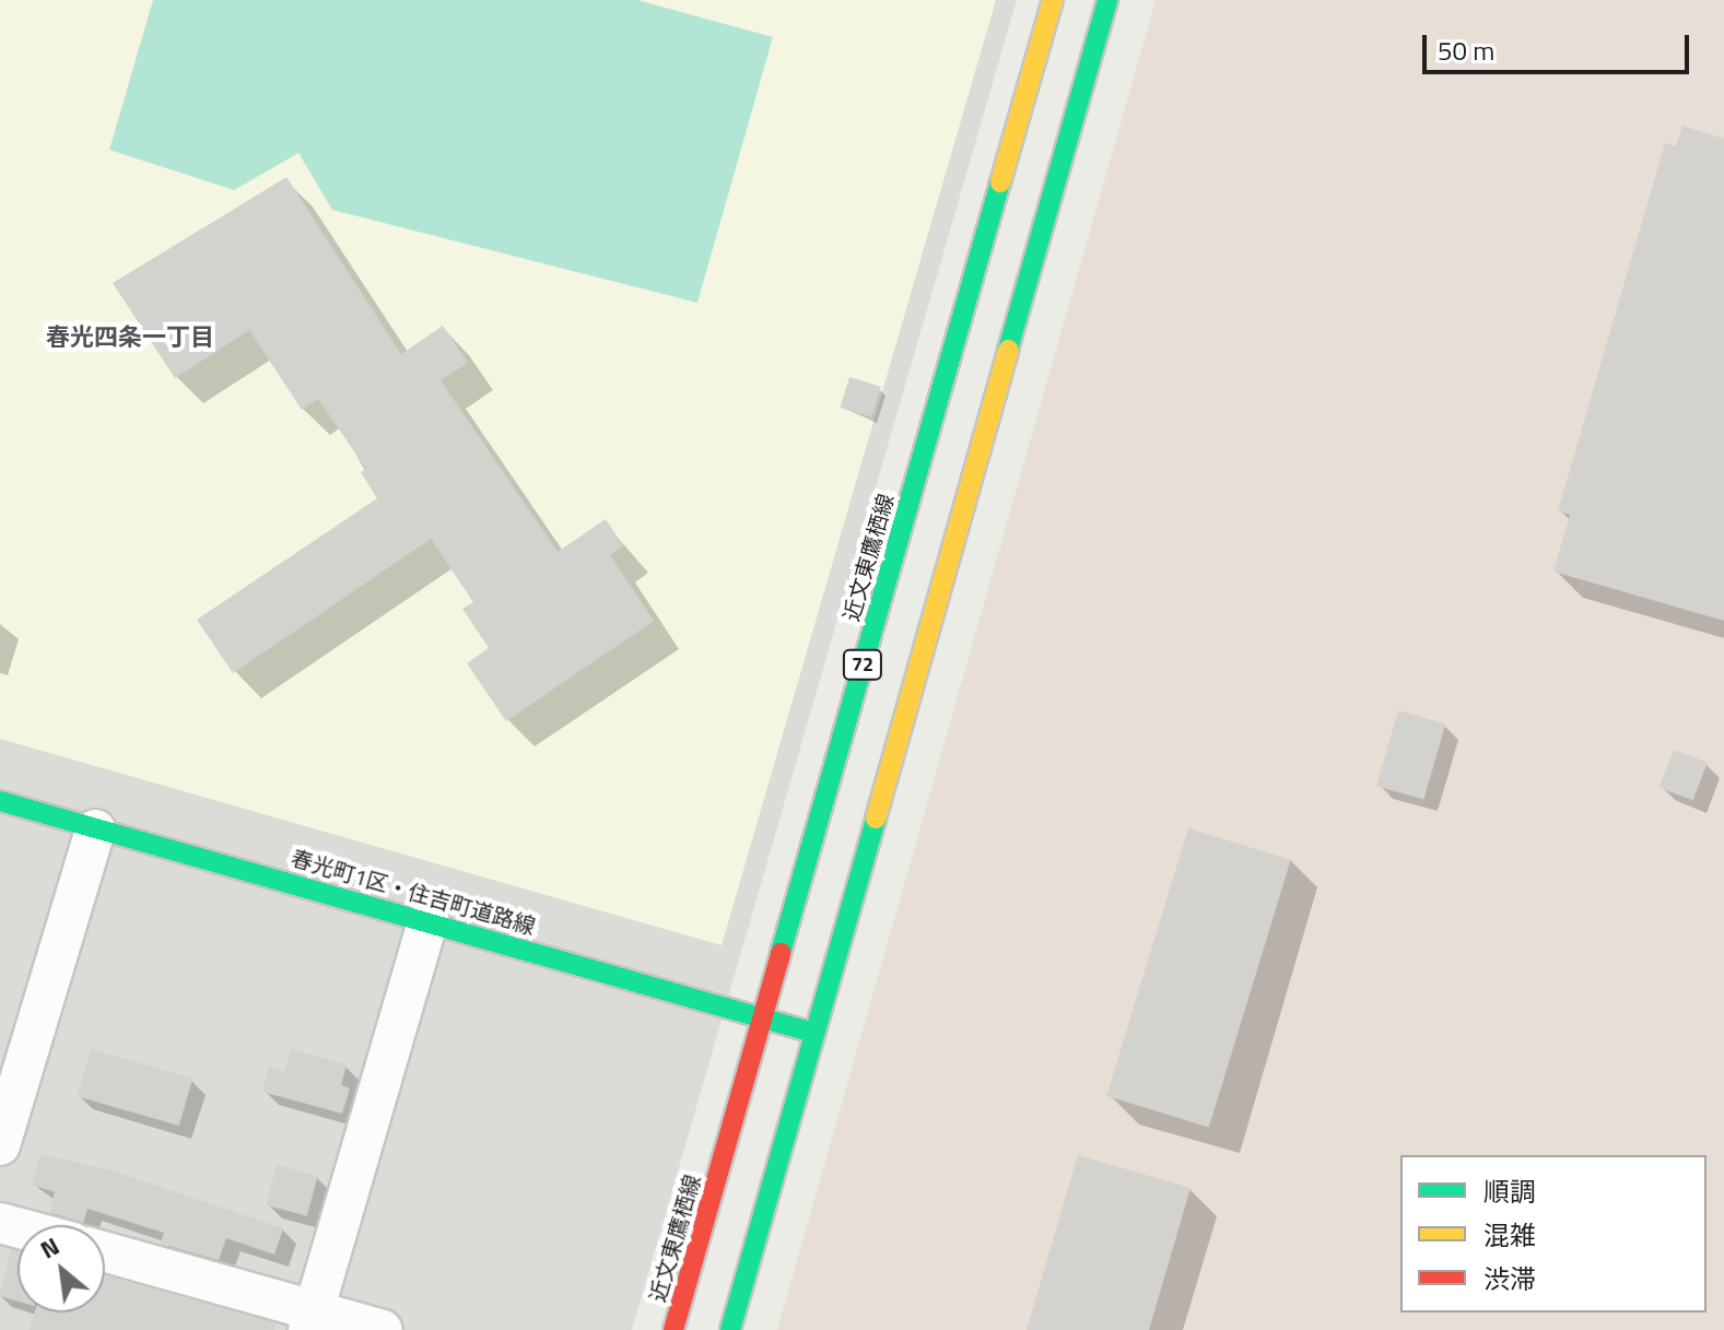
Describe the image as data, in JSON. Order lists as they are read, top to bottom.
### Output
{
  "streets": {
    "main road": ["近文東鷹栖線", "72", "春光町1区・住吉町道路線"]
  },
  "crossings": [
    ["近文東鷹栖線", "春光町1区・住吉町道路線"],
    ["72", "春光町1区・住吉町道路線"]
  ],
  "districts": ["春光四条一丁目"],
  "legend": ["順調", "混雑", "渋滞"],
  "scale_bar": "50 m",
  "north": "top left"
}
